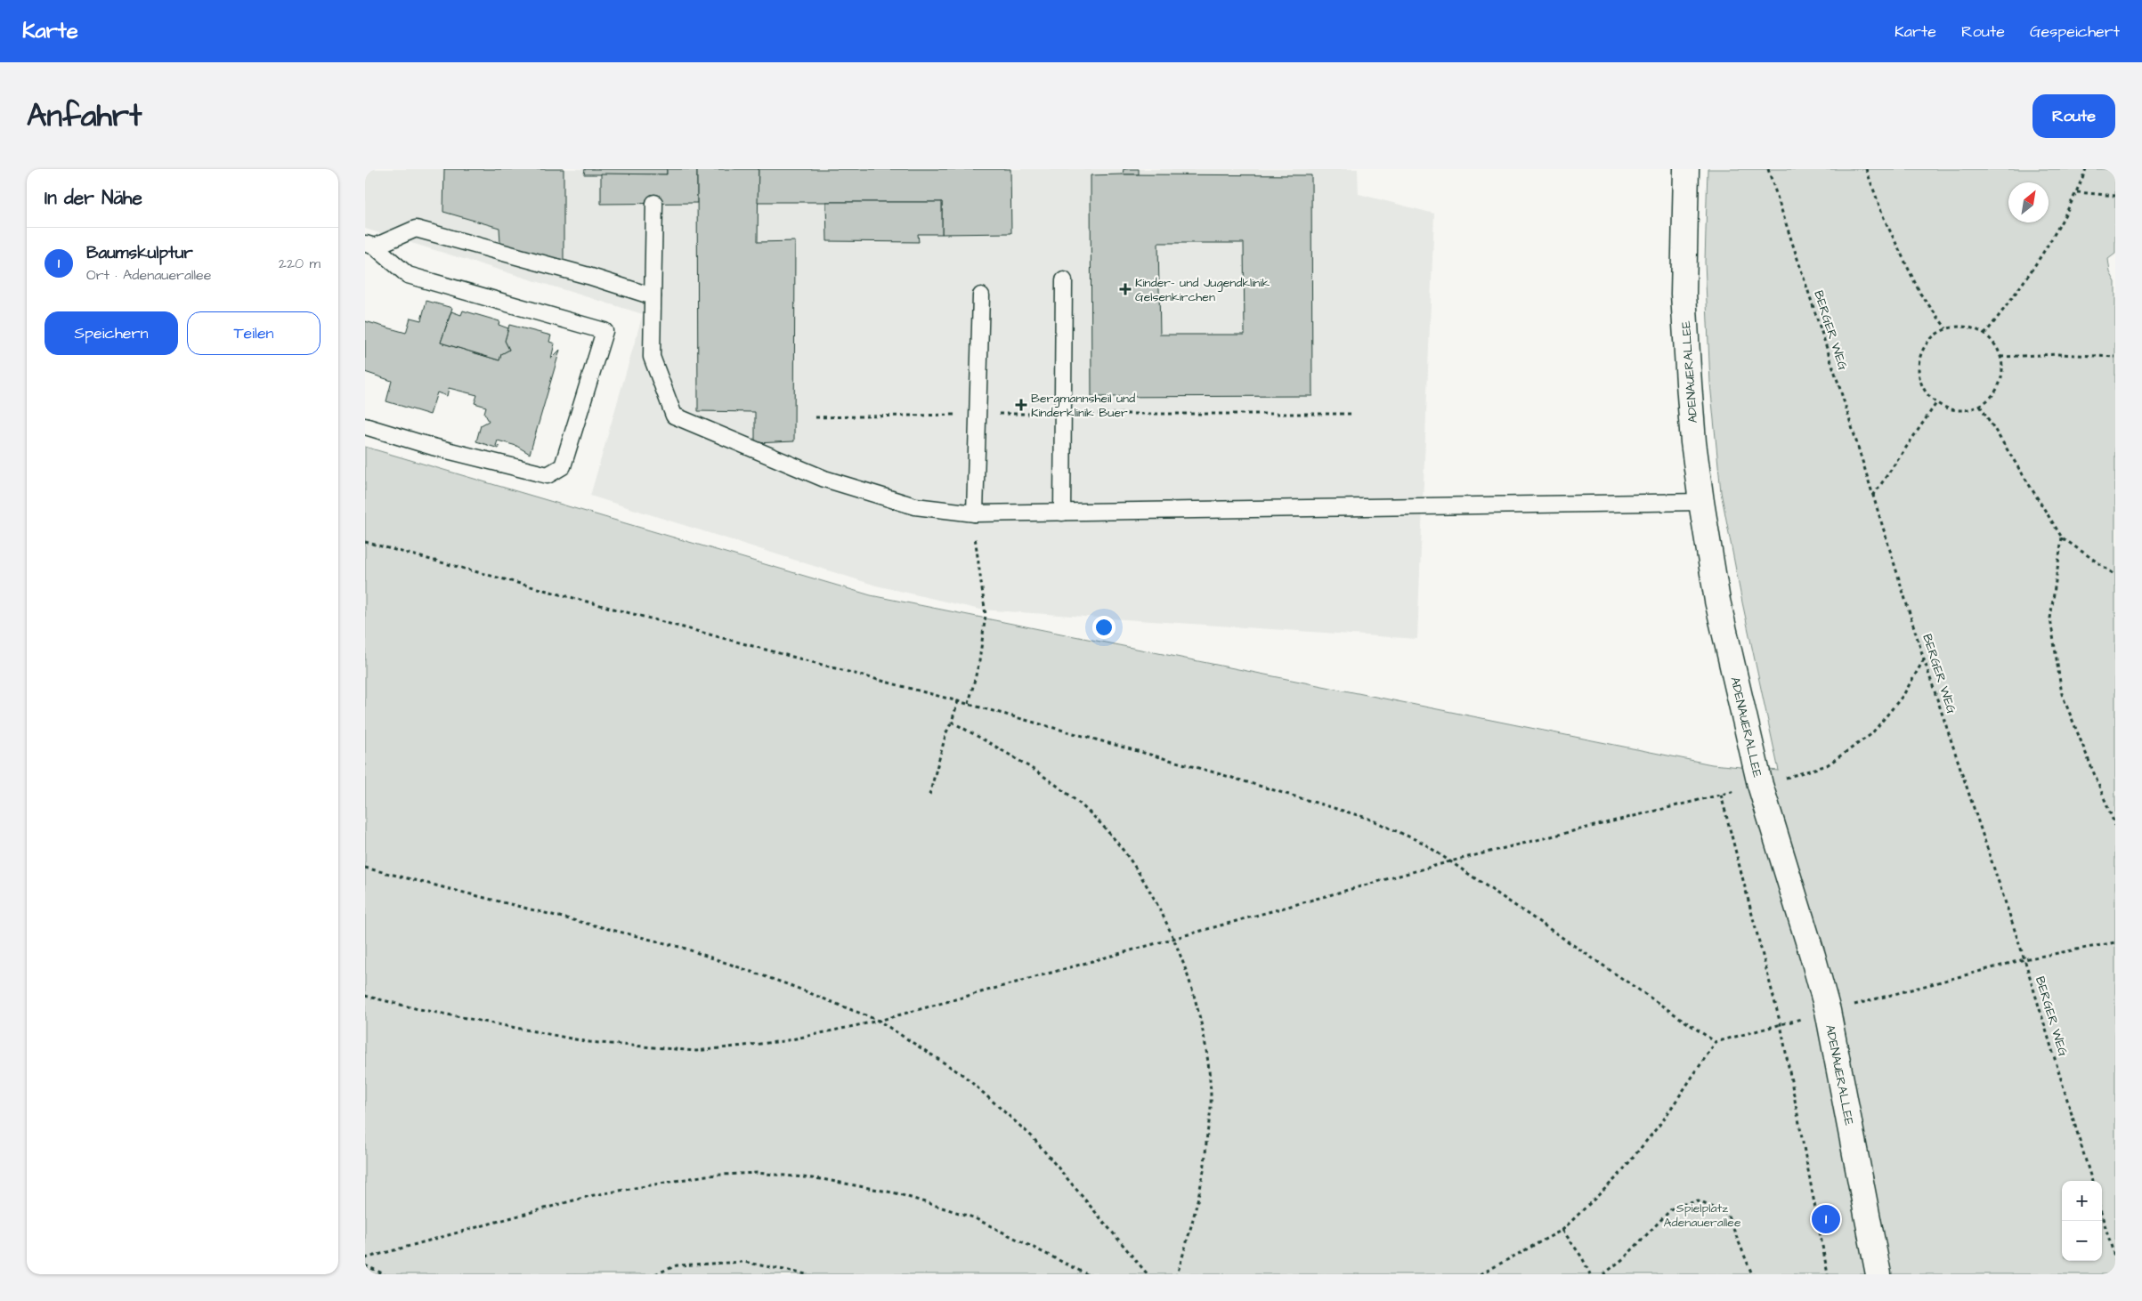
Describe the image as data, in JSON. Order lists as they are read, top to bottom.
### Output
{
  "streets": {
    "street": ["ADENAUERALLEE"],
    "path": ["BERGER WEG"]
  },
  "parks": ["Spielplatz Adenauerallee"],
  "places": {
    "health": ["Kinder- und Jugendklinik Gelsenkirchen", "Bergmannsheil und Kinderklinik Buer"]
  },
  "north": "top right",
  "page": {
    "header": "Karte",
    "nav": ["Karte", "Route", "Gespeichert"],
    "title": "Anfahrt",
    "buttons": [
      "Route",
      ["Speichern", "Teilen"]
    ],
    "heading": "In der Nähe",
    "list": [
      {
        "mark": "1",
        "name": "Baumskulptur",
        "note": "Ort · Adenauerallee",
        "value": "220 m"
      }
    ],
    "map_buttons": ["+", "−"],
    "pins": "1"
  }
}
